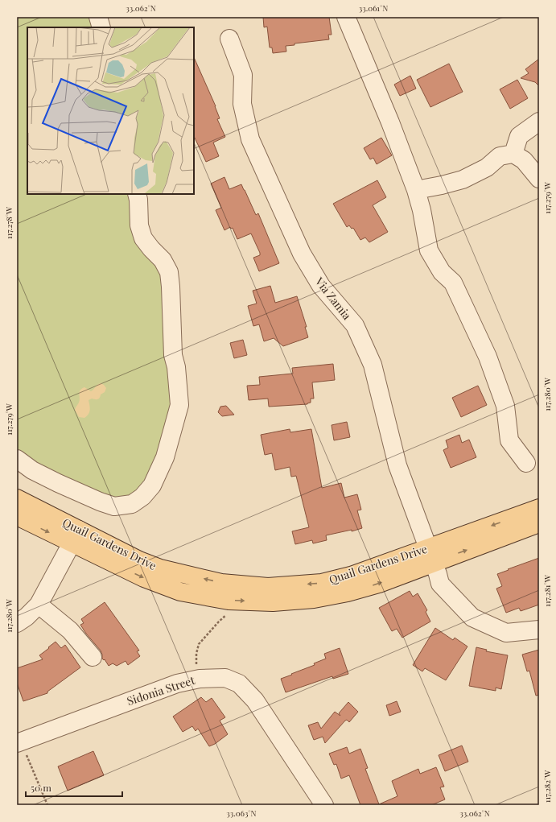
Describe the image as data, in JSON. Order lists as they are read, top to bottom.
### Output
{
  "streets": {
    "main road": ["Quail Gardens Drive"],
    "street": ["Via Zamia", "Sidonia Street"]
  },
  "crossings": [
    ["Via Zamia", "Quail Gardens Drive"]
  ],
  "scale_bar": "50 m",
  "coordinates": [
    "33.062°N",
    "33.061°N",
    "117.279°W",
    "117.278°W",
    "117.280°W",
    "117.281°W",
    "117.282°W",
    "33.063°N"
  ]
}
